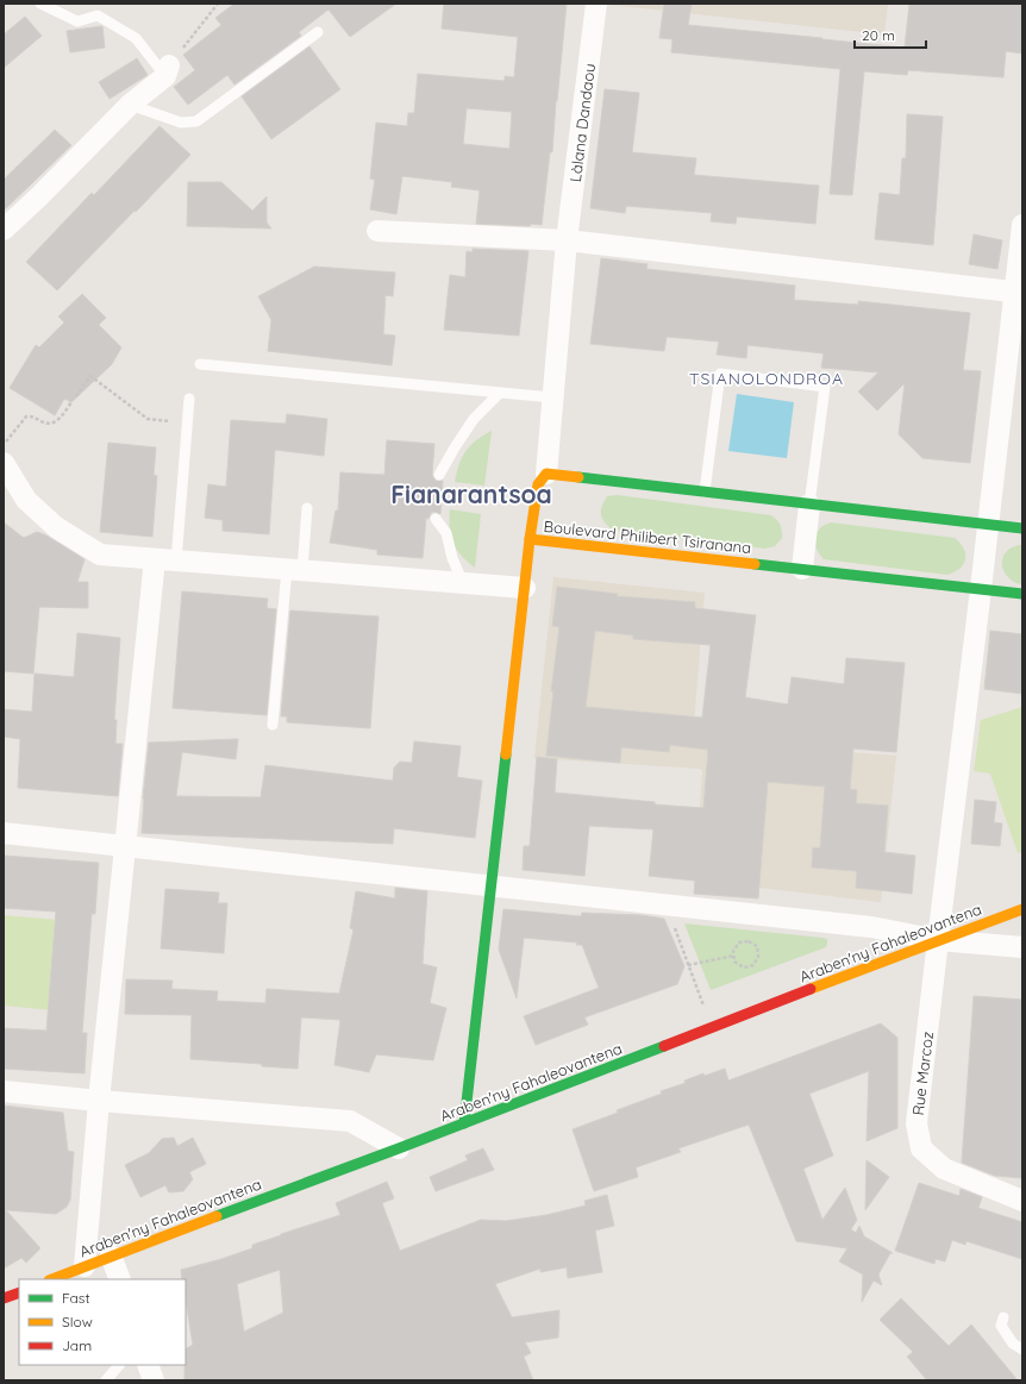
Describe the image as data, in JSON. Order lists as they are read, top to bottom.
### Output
{
  "streets": {
    "street": [
      "Làlana Dandaou",
      "Boulevard Philibert Tsiranana",
      "Araben'ny Fahaleovantena",
      "Rue Marcoz"
    ]
  },
  "crossings": [
    ["Làlana Dandaou", "Boulevard Philibert Tsiranana"],
    ["Boulevard Philibert Tsiranana", "Rue Marcoz"],
    ["Araben'ny Fahaleovantena", "Rue Marcoz"]
  ],
  "districts": ["TSIANOLONDROA", "Fianarantsoa"],
  "legend": ["Fast", "Slow", "Jam"],
  "scale_bar": "20 m"
}
